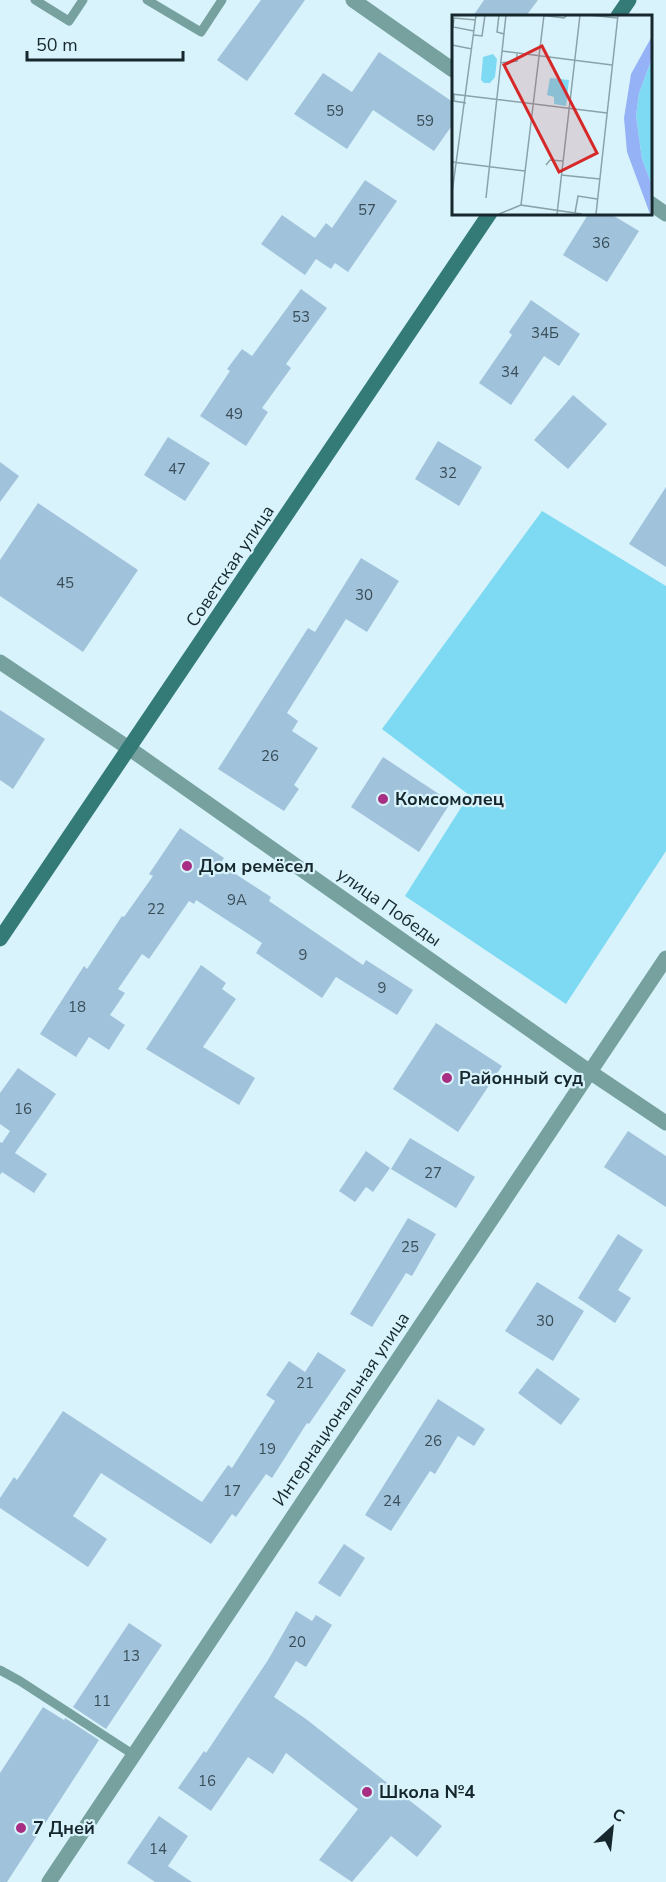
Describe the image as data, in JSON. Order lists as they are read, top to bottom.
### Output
{
  "streets": {
    "main road": ["Советская улица"],
    "street": ["улица Победы", "Интернациональная улица"]
  },
  "crossings": [
    ["Советская улица", "улица Победы"],
    ["улица Победы", "Интернациональная улица"]
  ],
  "places": [
    "Комсомолец",
    "Дом ремёсел",
    "Районный суд",
    "Школа №4",
    "7 Дней"
  ],
  "house_numbers": [
    "59",
    "59",
    "57",
    "36",
    "53",
    "34Б",
    "34",
    "49",
    "47",
    "32",
    "45",
    "30",
    "26",
    "9А",
    "22",
    "9",
    "9",
    "18",
    "16",
    "27",
    "25",
    "30",
    "21",
    "26",
    "19",
    "17",
    "24",
    "20",
    "13",
    "11",
    "16",
    "14"
  ],
  "scale_bar": "50 m",
  "north": "top right"
}
